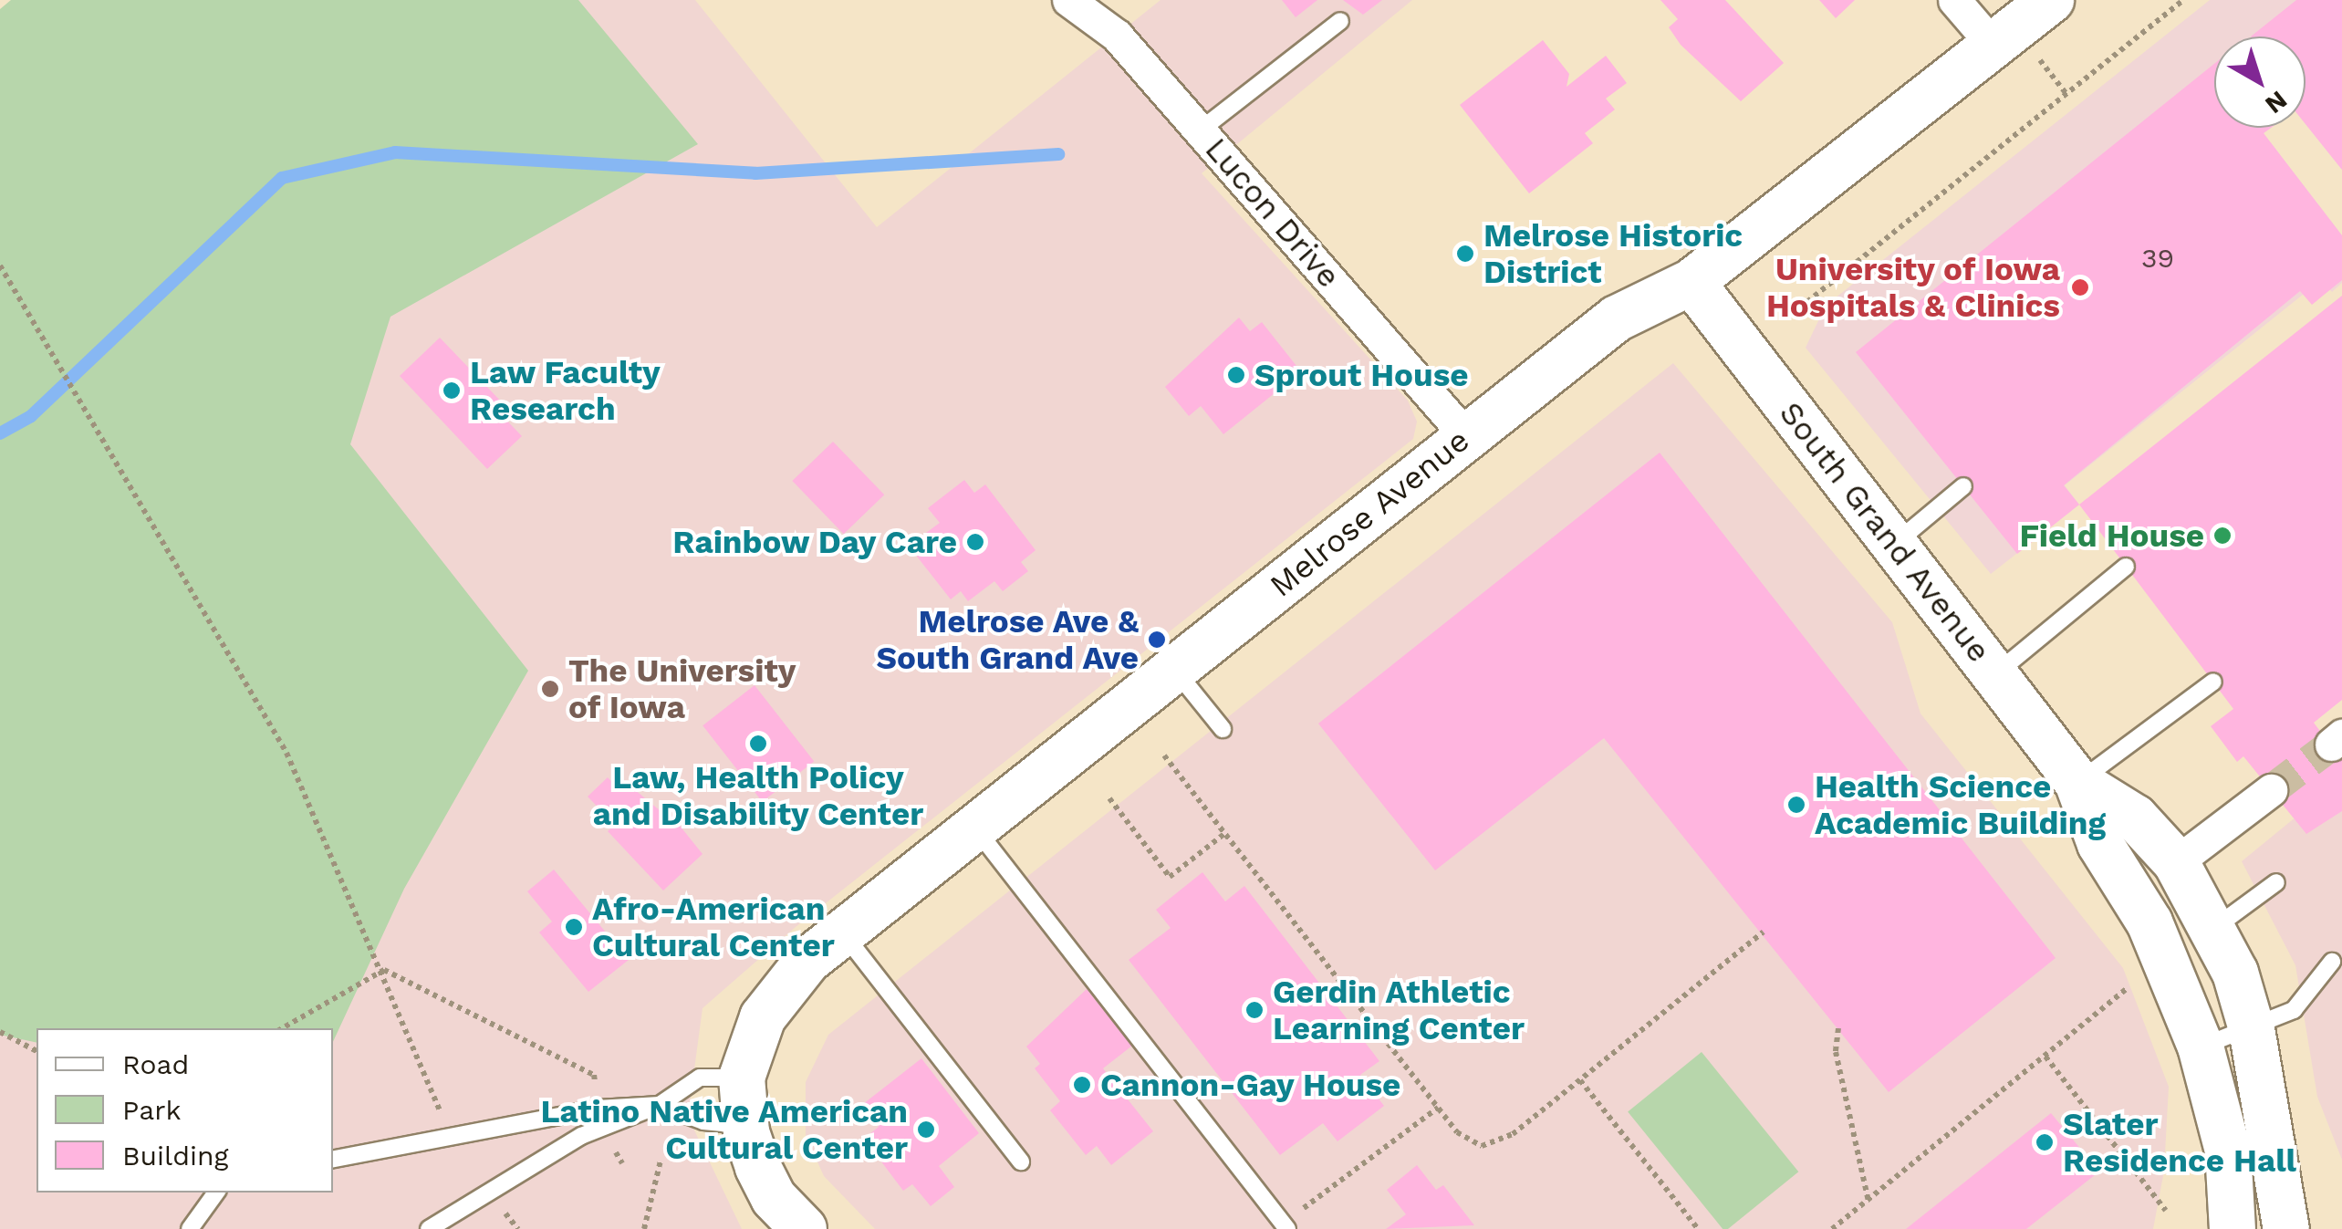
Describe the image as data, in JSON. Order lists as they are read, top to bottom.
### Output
{
  "streets": {
    "main road": ["Melrose Avenue", "South Grand Avenue"],
    "street": ["Lucon Drive"]
  },
  "crossings": [
    ["Lucon Drive", "Melrose Avenue"],
    ["Melrose Avenue", "South Grand Avenue"]
  ],
  "places": [
    "Melrose Historic District",
    "University of Iowa Hospitals & Clinics",
    "Sprout House",
    "Law Faculty Research",
    "Field House",
    "Rainbow Day Care",
    "Melrose Ave & South Grand Ave",
    "The University of Iowa",
    "Law, Health Policy and Disability Center",
    "Health Science Academic Building",
    "Afro-American Cultural Center",
    "Gerdin Athletic Learning Center",
    "Cannon-Gay House",
    "Latino Native American Cultural Center",
    "Slater Residence Hall"
  ],
  "house_numbers": ["39"],
  "legend": ["Road", "Park", "Building"],
  "north": "bottom right"
}
